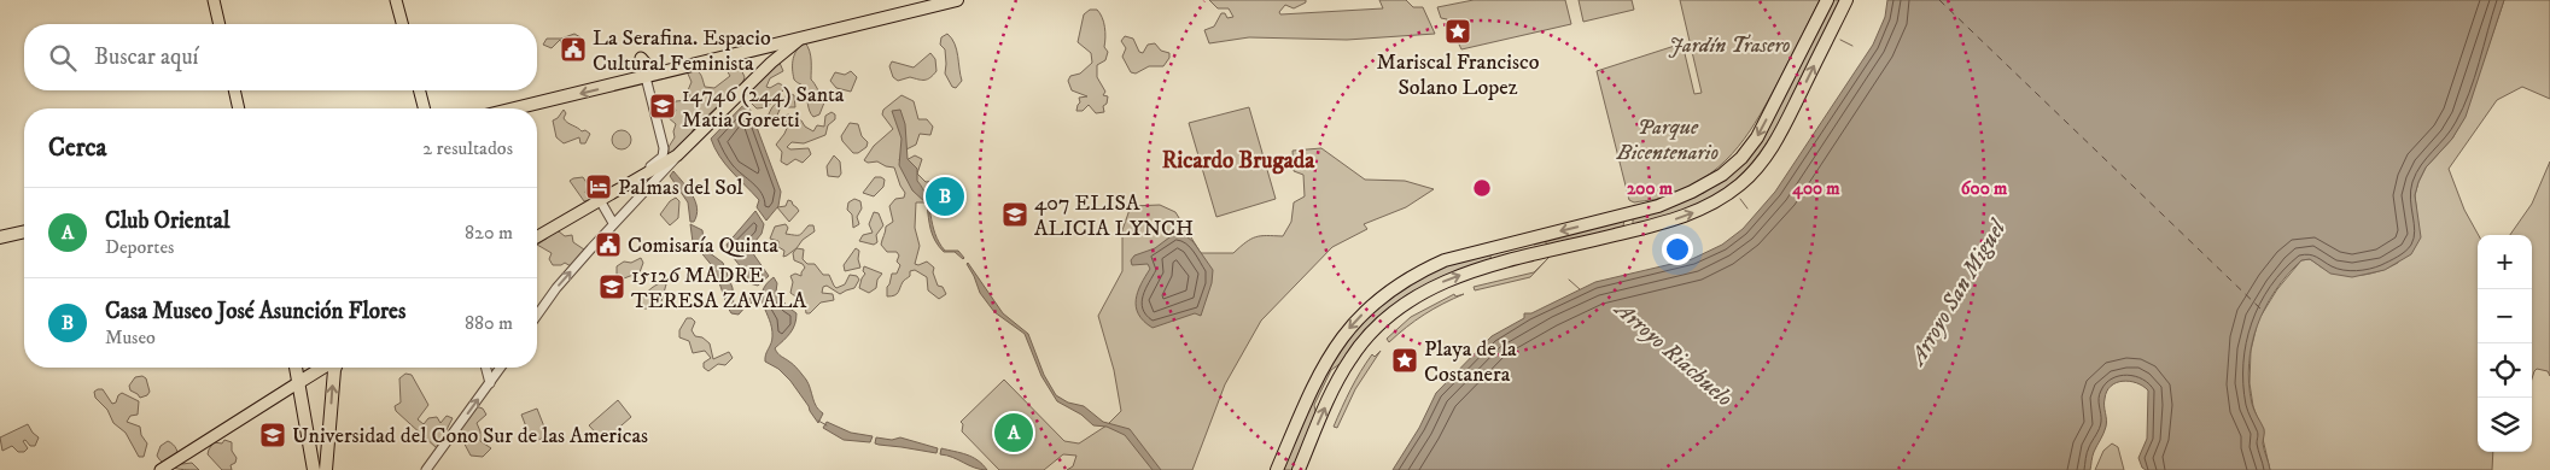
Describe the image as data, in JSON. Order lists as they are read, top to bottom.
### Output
{
  "districts": ["Ricardo Brugada"],
  "water": ["Arroyo San Miguel", "Arroyo Riachuelo"],
  "parks": ["Jardín Trasero", "Parque Bicentenario"],
  "places": {
    "place": ["Mariscal Francisco Solano Lopez", "Playa de la Costanera"],
    "public building": ["La Serafina. Espacio Cultural Feminista", "Comisaría Quinta"],
    "school or university": [
      "14746 (244) Santa Matia Goretti",
      "407 ELISA ALICIA LYNCH",
      "15126 MADRE TERESA ZAVALA",
      "Universidad del Cono Sur de las Americas"
    ],
    "hotel": ["Palmas del Sol"]
  },
  "page": {
    "search": "Buscar aquí",
    "heading": ["Cerca", "2 resultados"],
    "pins": ["B", "A"],
    "list": [
      {
        "mark": "A",
        "name": "Club Oriental",
        "note": "Deportes",
        "value": "820 m"
      },
      {
        "mark": "B",
        "name": "Casa Museo José Asunción Flores",
        "note": "Museo",
        "value": "880 m"
      }
    ],
    "map_buttons": ["+", "−"]
  },
  "rings": ["200 m", "400 m", "600 m"]
}
